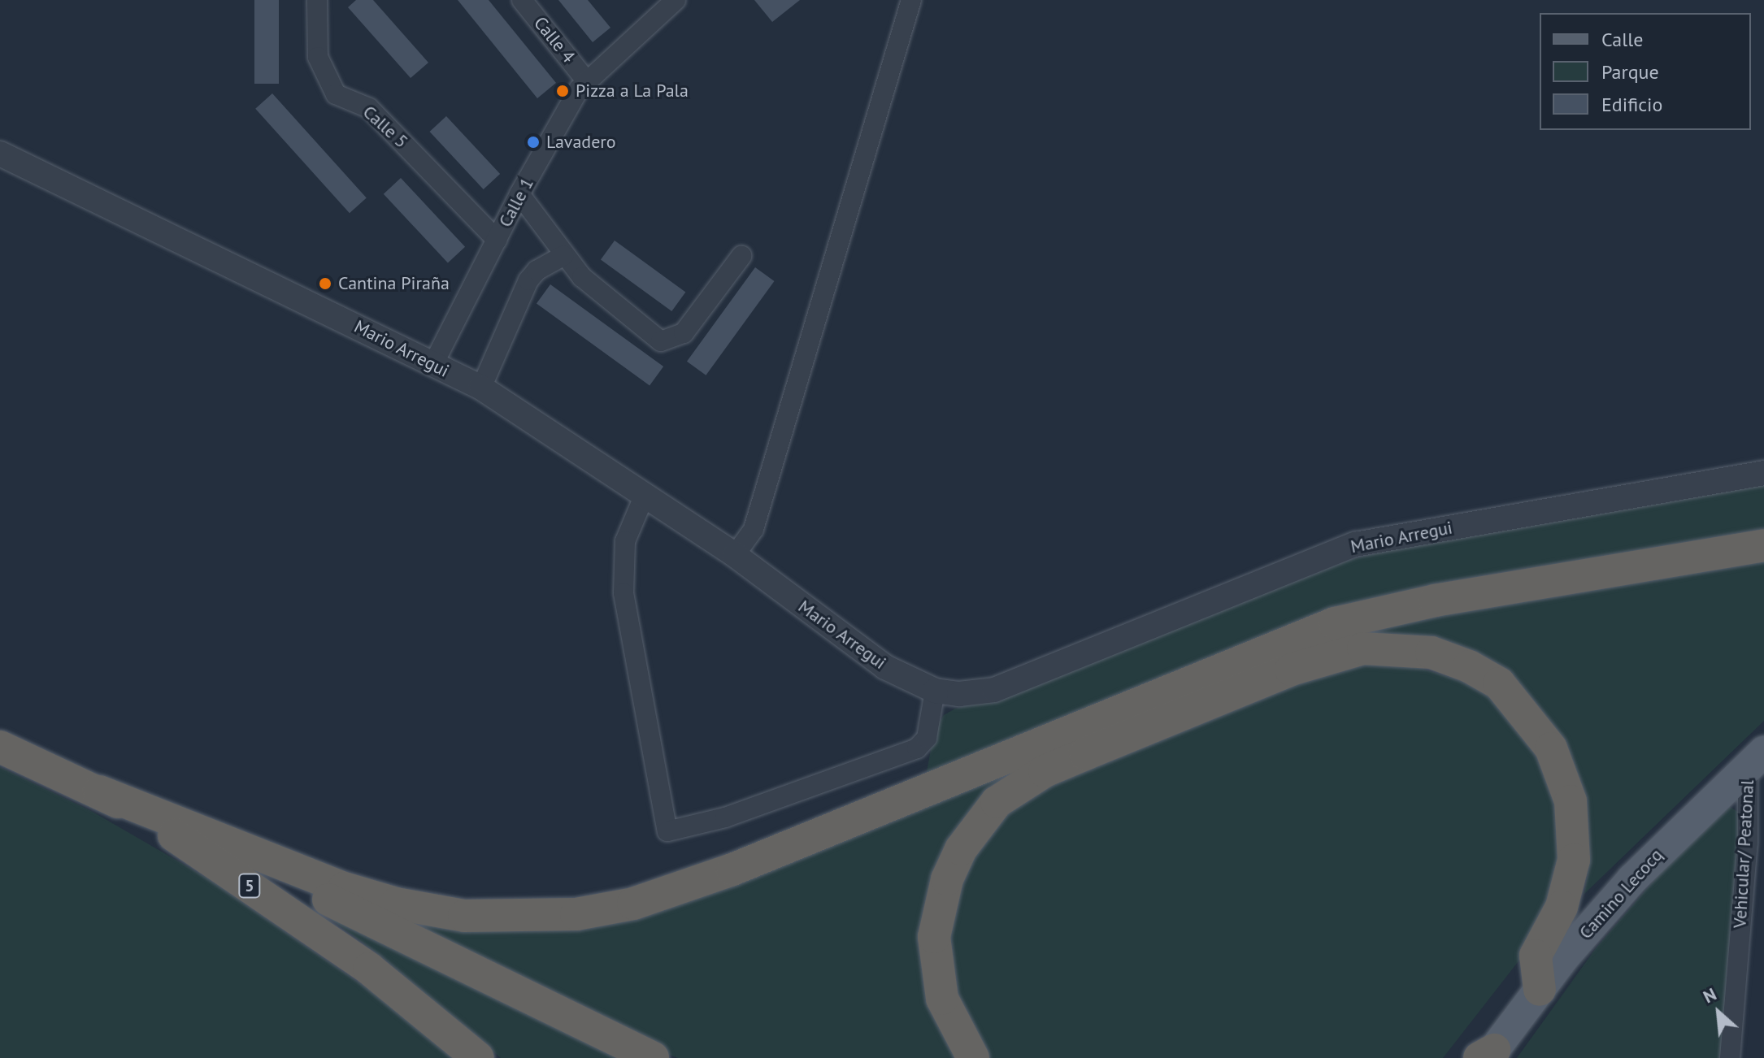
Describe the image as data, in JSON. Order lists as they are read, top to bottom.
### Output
{
  "streets": {
    "highway": ["5"],
    "main road": ["Camino Lecocq"],
    "street": [
      "Calle 4",
      "Calle 5",
      "Calle 1",
      "Mario Arregui",
      "Vehicular/ Peatonal"
    ]
  },
  "crossings": [
    ["Calle 4", "Calle 1"],
    ["Calle 5", "Calle 1"],
    ["Calle 1", "Mario Arregui"],
    ["Vehicular/ Peatonal", "Camino Lecocq"]
  ],
  "places": ["Pizza a La Pala", "Lavadero", "Cantina Piraña"],
  "legend": ["Calle", "Parque", "Edificio"],
  "north": "top left"
}
